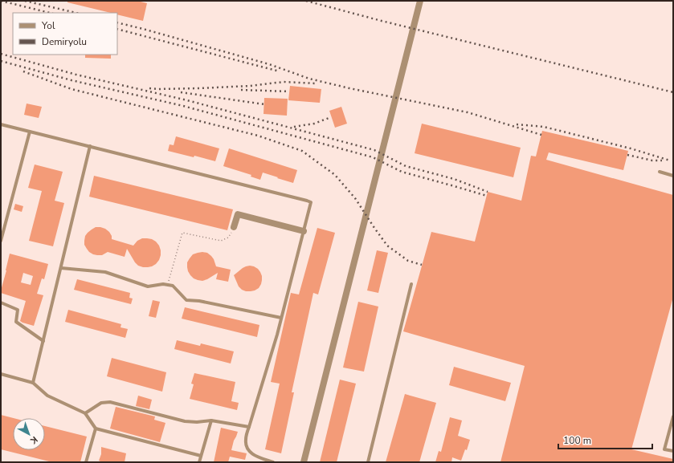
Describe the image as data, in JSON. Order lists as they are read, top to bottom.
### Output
{
  "legend": ["Yol", "Demiryolu"],
  "scale_bar": "100 m",
  "north": "bottom right"
}
